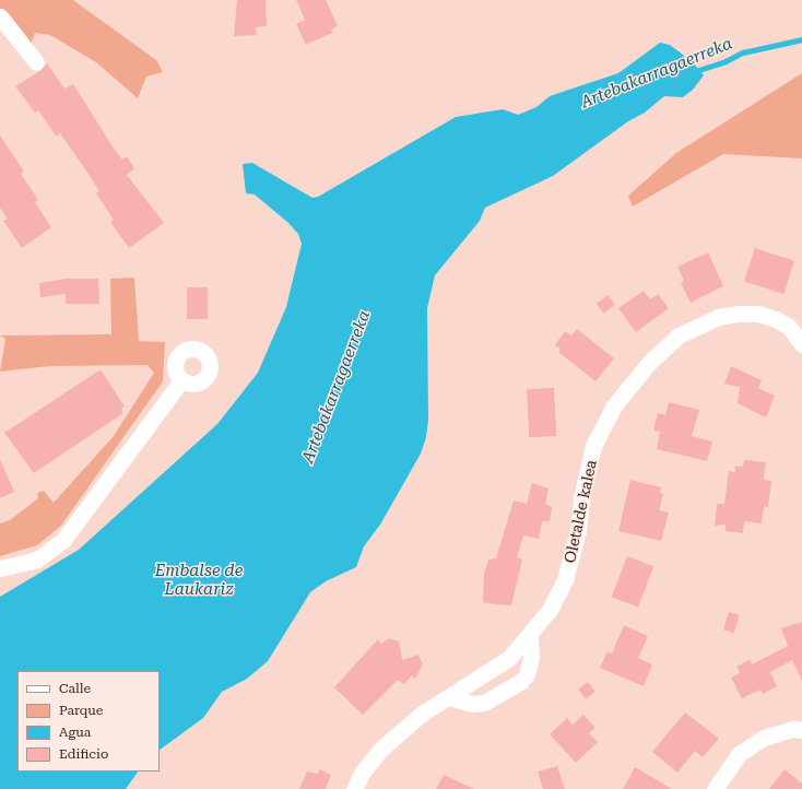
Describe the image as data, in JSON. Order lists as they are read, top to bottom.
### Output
{
  "streets": {
    "street": ["Oletalde kalea"]
  },
  "water": ["Artebakarragaerreka", "Embalse de Laukariz"],
  "legend": [
    "Calle",
    "Parque",
    "Agua",
    "Edificio"
  ]
}
